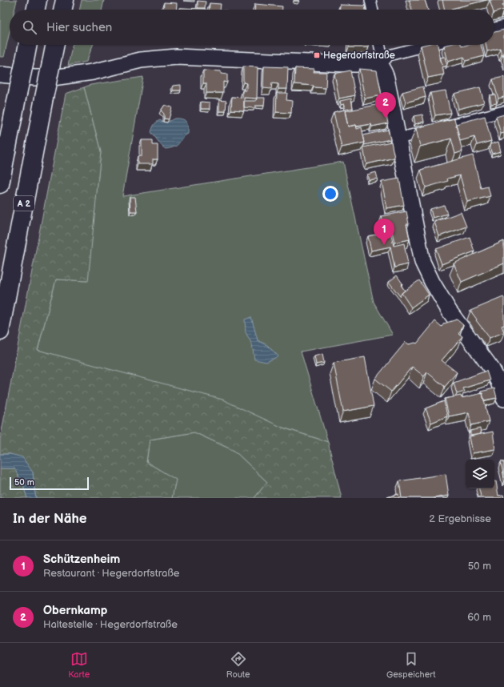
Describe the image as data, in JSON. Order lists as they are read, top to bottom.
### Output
{
  "streets": {
    "highway": ["A 2"]
  },
  "places": {
    "transit": ["Hegerdorfstraße"]
  },
  "scale_bar": "50 m",
  "page": {
    "search": "Hier suchen",
    "pins": ["2", "1"],
    "scale": "50 m",
    "heading": ["In der Nähe", "2 Ergebnisse"],
    "list": [
      {
        "mark": "1",
        "name": "Schützenheim",
        "note": "Restaurant · Hegerdorfstraße",
        "value": "50 m"
      },
      {
        "mark": "2",
        "name": "Obernkamp",
        "note": "Haltestelle · Hegerdorfstraße",
        "value": "60 m"
      }
    ],
    "nav": ["Karte", "Route", "Gespeichert"]
  }
}
